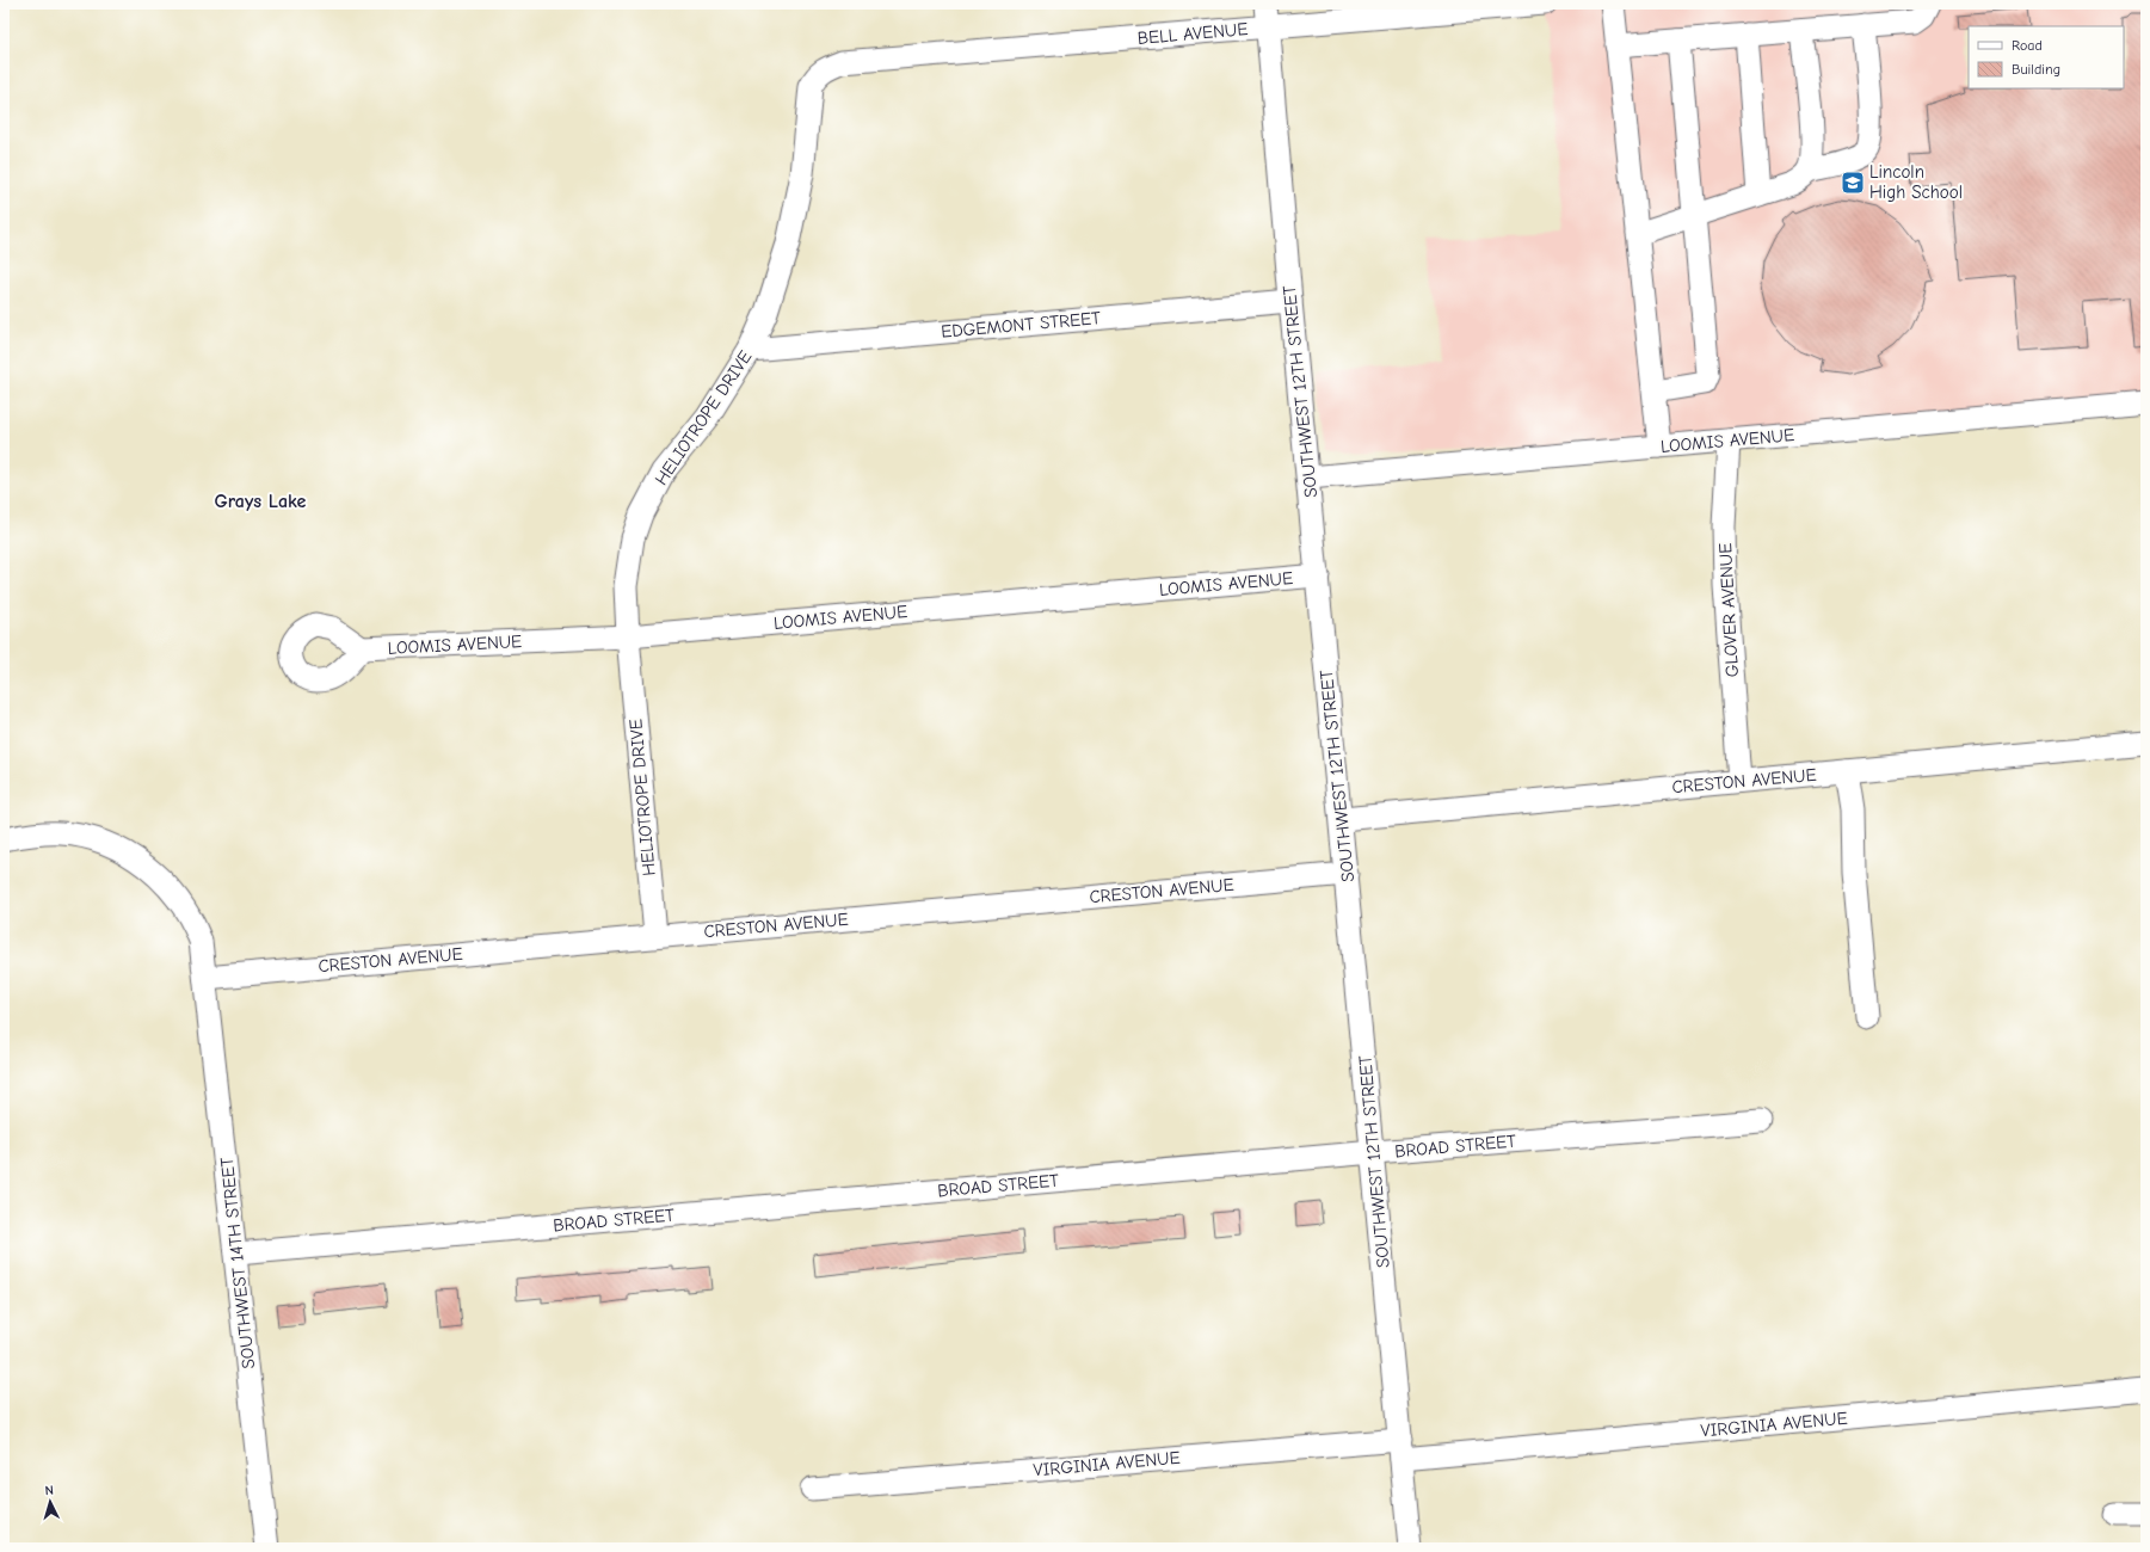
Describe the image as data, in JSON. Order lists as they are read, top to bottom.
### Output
{
  "streets": {
    "street": [
      "BELL AVENUE",
      "EDGEMONT STREET",
      "SOUTHWEST 12TH STREET",
      "HELIOTROPE DRIVE",
      "LOOMIS AVENUE",
      "GLOVER AVENUE",
      "CRESTON AVENUE",
      "BROAD STREET",
      "SOUTHWEST 14TH STREET",
      "VIRGINIA AVENUE"
    ]
  },
  "crossings": [
    ["BELL AVENUE", "SOUTHWEST 12TH STREET"],
    ["BELL AVENUE", "HELIOTROPE DRIVE"],
    ["EDGEMONT STREET", "SOUTHWEST 12TH STREET"],
    ["EDGEMONT STREET", "HELIOTROPE DRIVE"],
    ["SOUTHWEST 12TH STREET", "LOOMIS AVENUE"],
    ["SOUTHWEST 12TH STREET", "CRESTON AVENUE"],
    ["SOUTHWEST 12TH STREET", "BROAD STREET"],
    ["SOUTHWEST 12TH STREET", "VIRGINIA AVENUE"],
    ["HELIOTROPE DRIVE", "LOOMIS AVENUE"],
    ["HELIOTROPE DRIVE", "CRESTON AVENUE"],
    ["LOOMIS AVENUE", "GLOVER AVENUE"],
    ["GLOVER AVENUE", "CRESTON AVENUE"],
    ["CRESTON AVENUE", "SOUTHWEST 14TH STREET"],
    ["BROAD STREET", "SOUTHWEST 14TH STREET"]
  ],
  "districts": ["Grays Lake"],
  "places": {
    "school or university": ["Lincoln High School"]
  },
  "legend": ["Road", "Building"],
  "north": "top"
}
